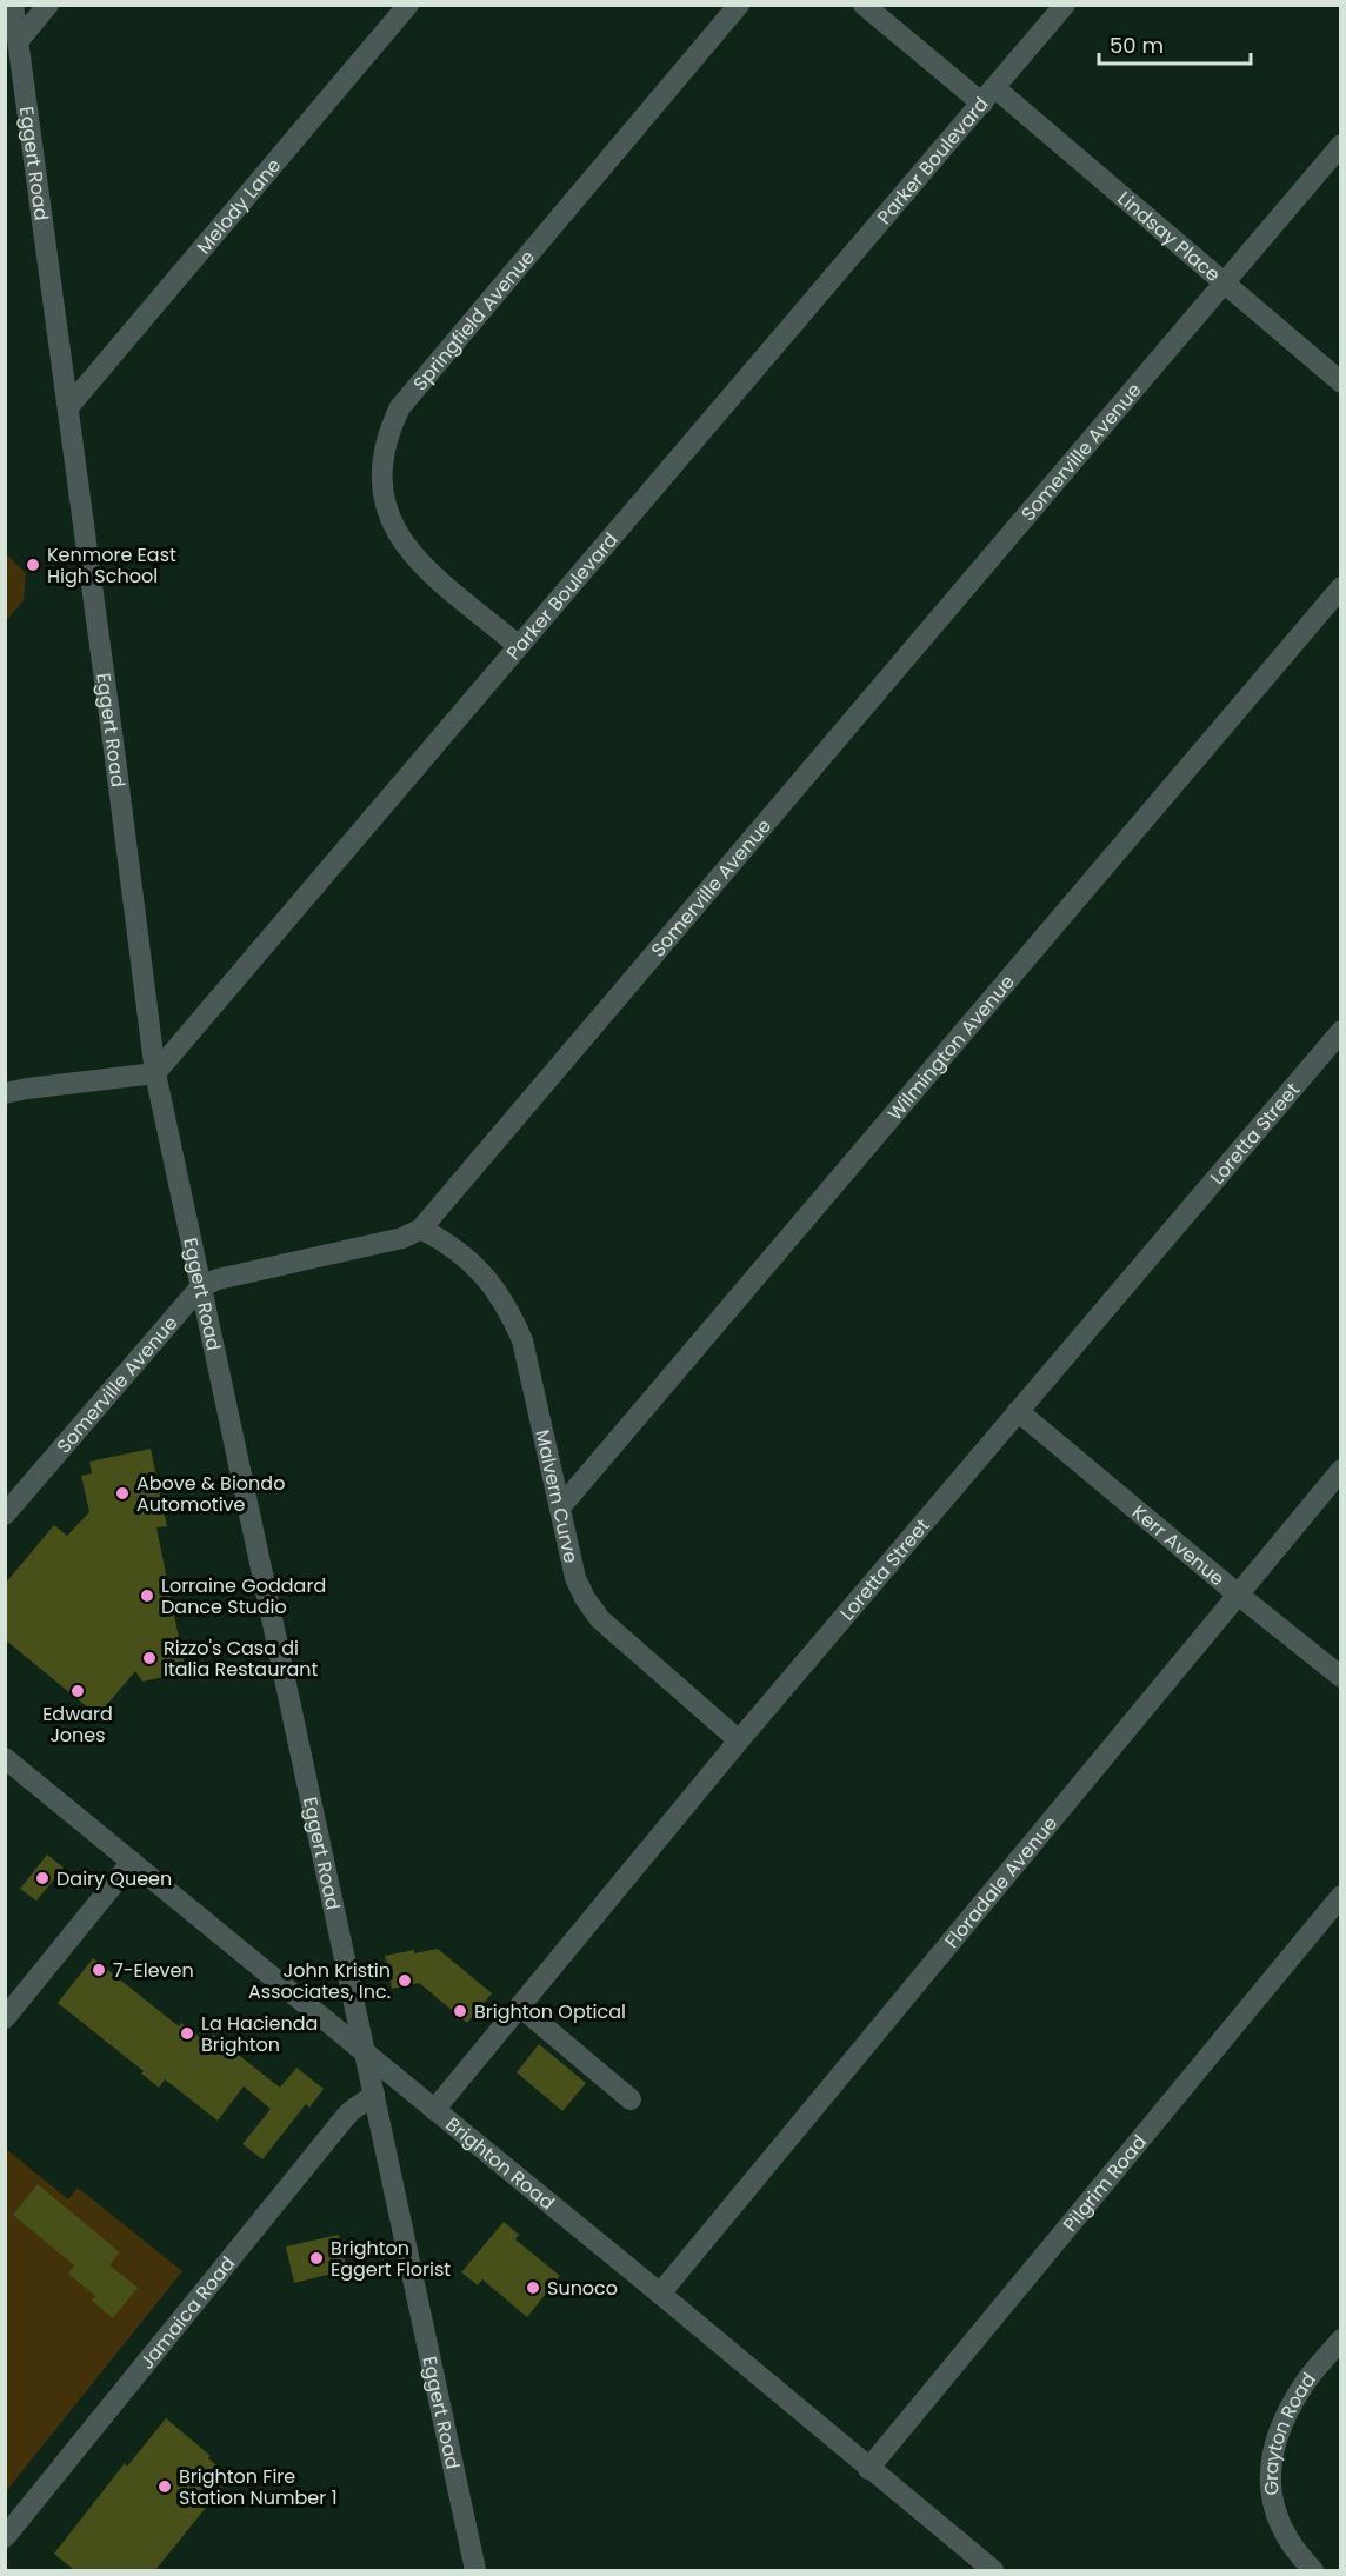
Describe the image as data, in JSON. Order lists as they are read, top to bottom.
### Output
{
  "streets": {
    "street": [
      "Parker Boulevard",
      "Eggert Road",
      "Melody Lane",
      "Lindsay Place",
      "Springfield Avenue",
      "Somerville Avenue",
      "Wilmington Avenue",
      "Loretta Street",
      "Malvern Curve",
      "Kerr Avenue",
      "Floradale Avenue",
      "Brighton Road",
      "Pilgrim Road",
      "Jamaica Road",
      "Grayton Road"
    ]
  },
  "crossings": [
    ["Parker Boulevard", "Eggert Road"],
    ["Parker Boulevard", "Lindsay Place"],
    ["Parker Boulevard", "Springfield Avenue"],
    ["Eggert Road", "Melody Lane"],
    ["Eggert Road", "Somerville Avenue"],
    ["Eggert Road", "Brighton Road"],
    ["Eggert Road", "Jamaica Road"],
    ["Lindsay Place", "Somerville Avenue"],
    ["Somerville Avenue", "Malvern Curve"],
    ["Wilmington Avenue", "Malvern Curve"],
    ["Loretta Street", "Malvern Curve"],
    ["Loretta Street", "Kerr Avenue"],
    ["Loretta Street", "Brighton Road"],
    ["Kerr Avenue", "Floradale Avenue"],
    ["Floradale Avenue", "Brighton Road"],
    ["Brighton Road", "Pilgrim Road"]
  ],
  "places": [
    "Kenmore East High School",
    "Above & Biondo Automotive",
    "Lorraine Goddard Dance Studio",
    "Rizzo's Casa di Italia Restaurant",
    "Edward Jones",
    "Dairy Queen",
    "7-Eleven",
    "John Kristin Associates, Inc.",
    "Brighton Optical",
    "La Hacienda Brighton",
    "Brighton Eggert Florist",
    "Sunoco",
    "Brighton Fire Station Number 1"
  ],
  "scale_bar": "50 m"
}
